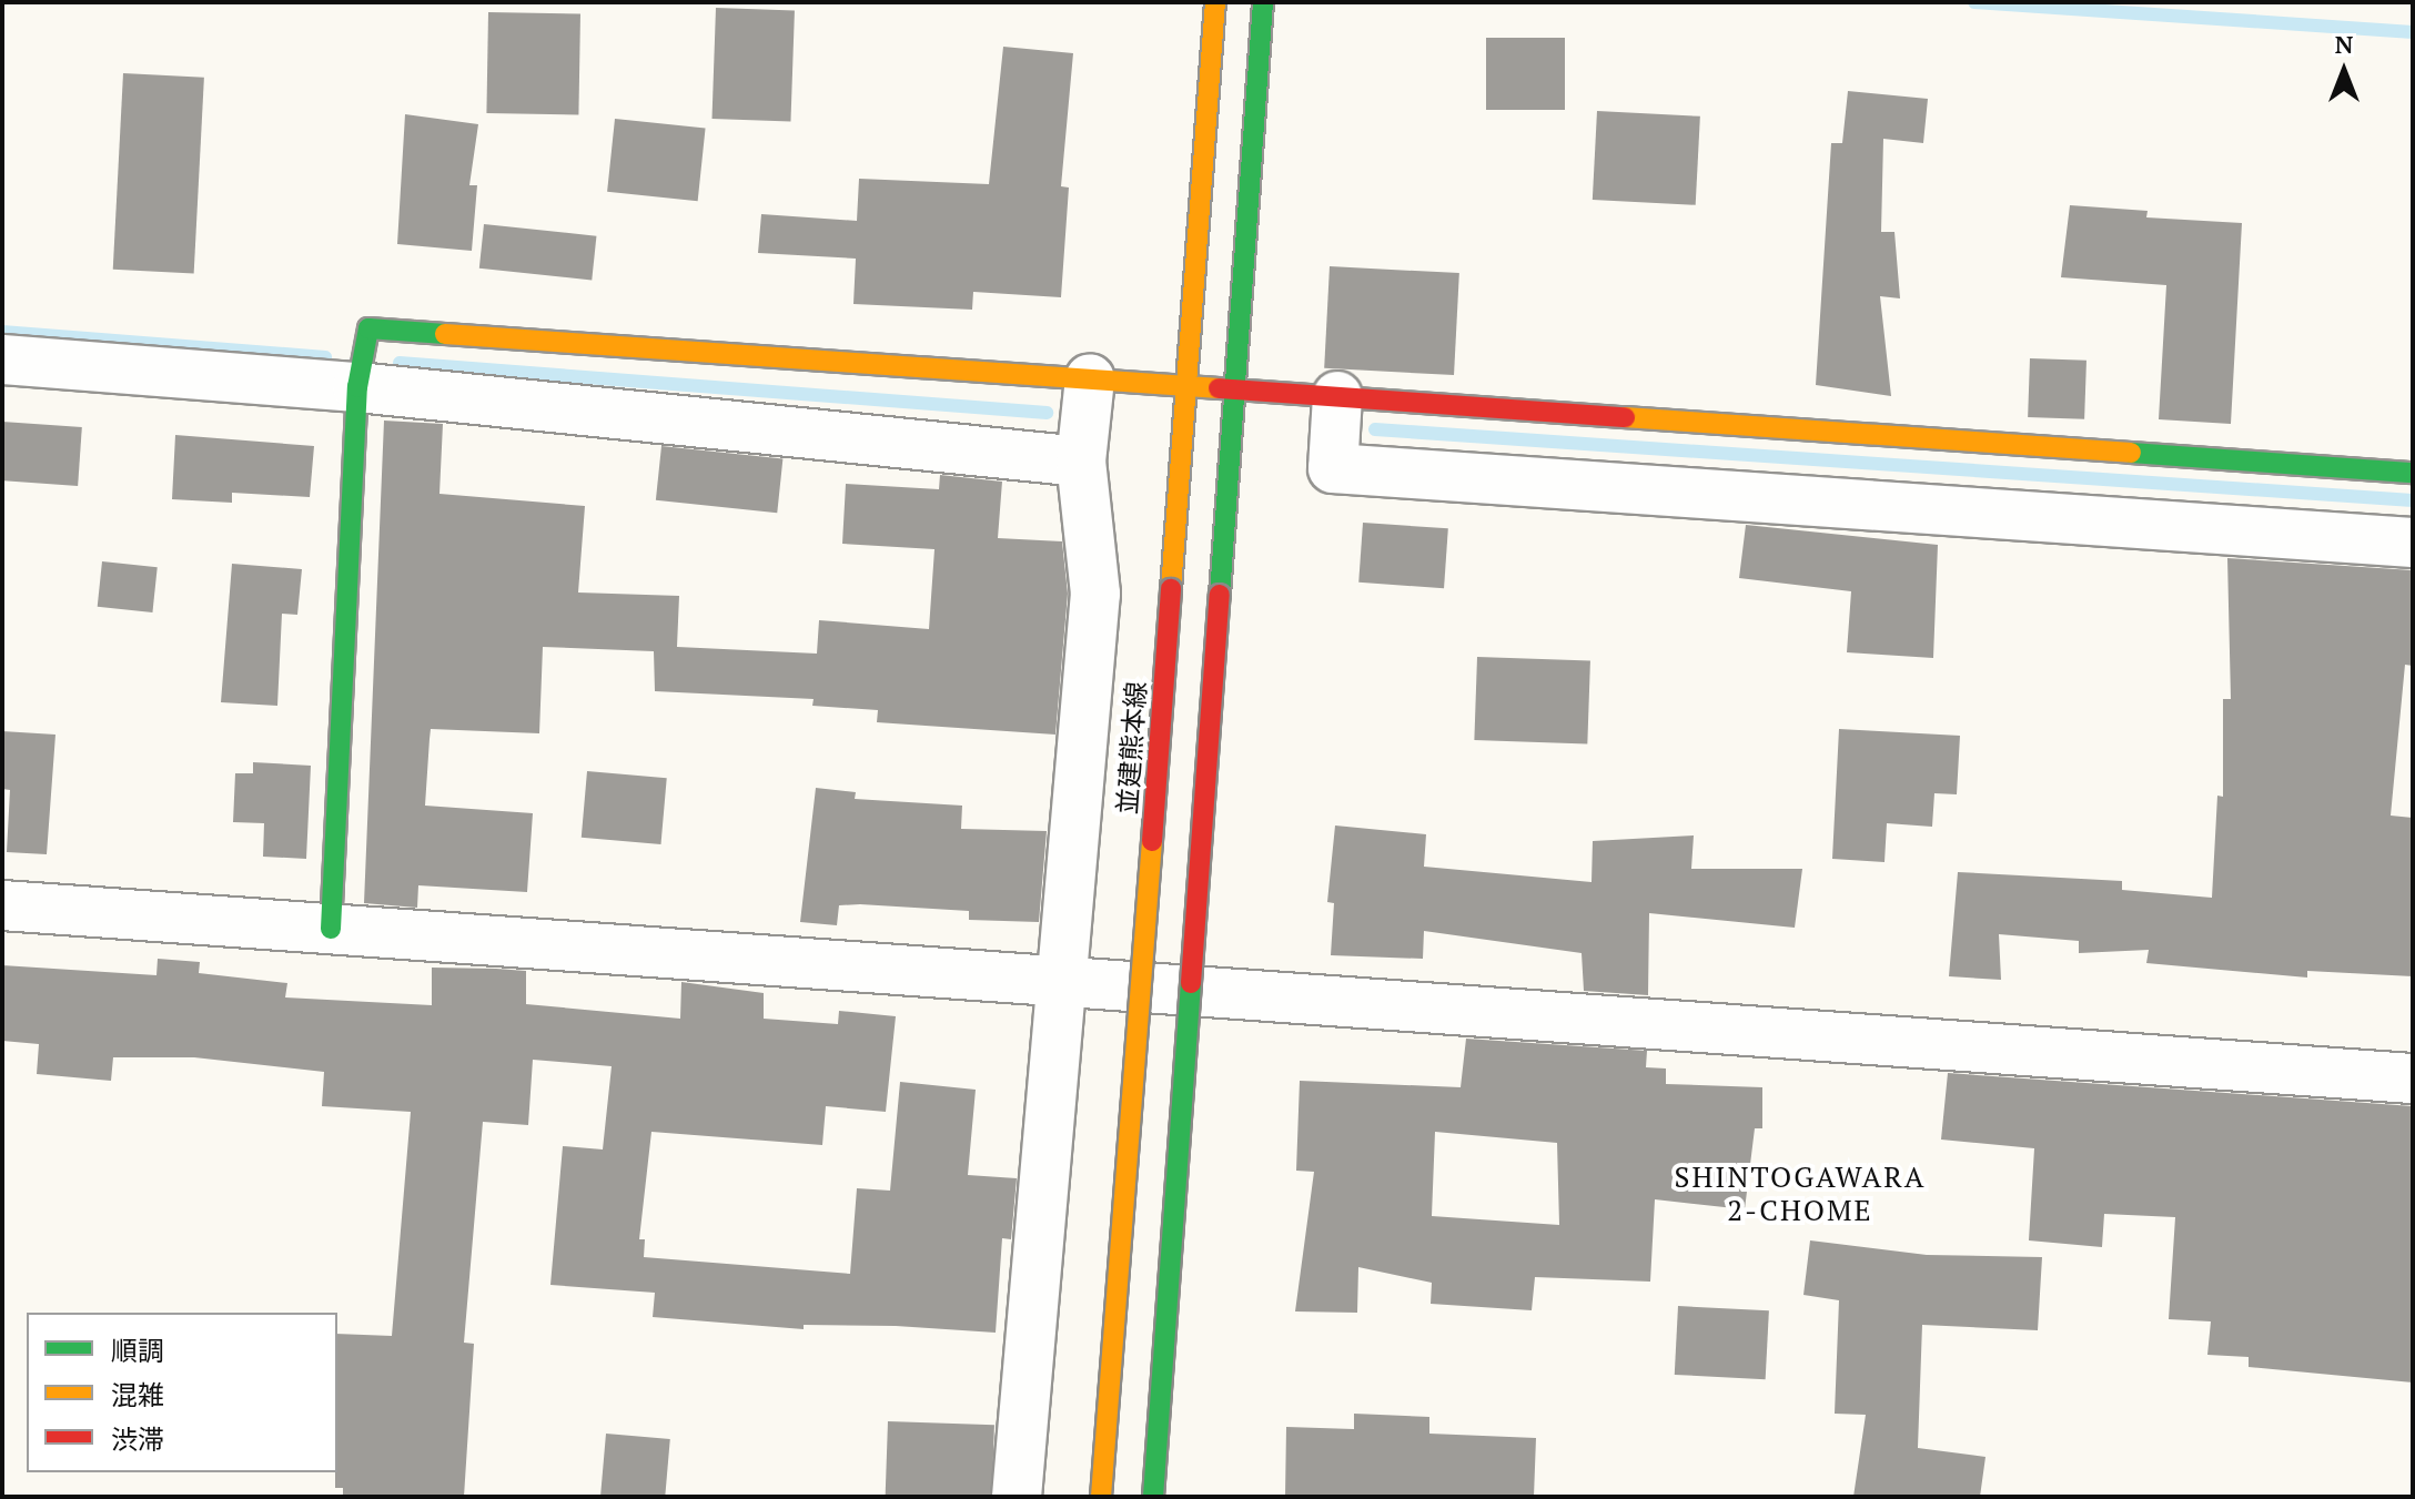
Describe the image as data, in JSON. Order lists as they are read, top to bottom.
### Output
{
  "streets": {
    "main road": ["並建熊本線"]
  },
  "districts": ["SHINTOGAWARA 2-CHOME"],
  "legend": ["順調", "混雑", "渋滞"],
  "north": "top"
}
